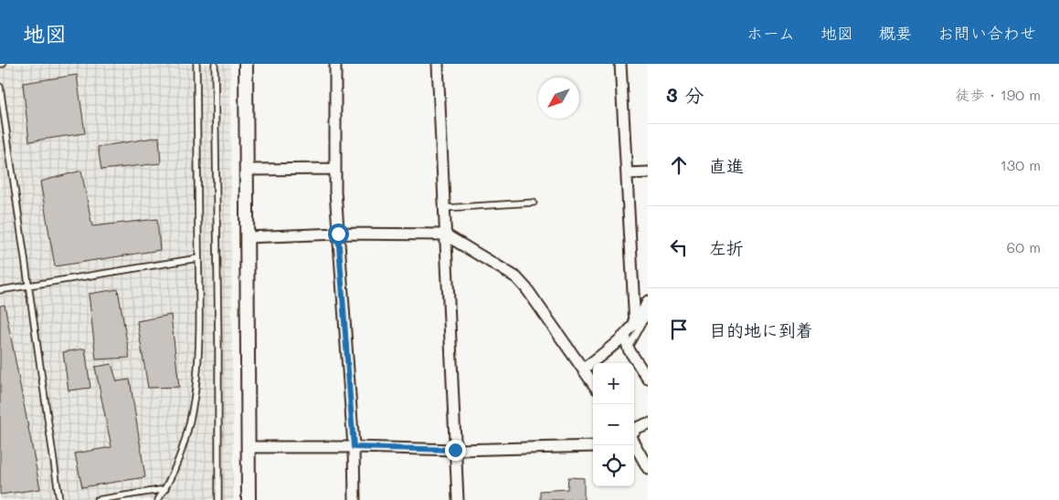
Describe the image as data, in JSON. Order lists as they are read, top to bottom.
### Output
{
  "north": "bottom left",
  "page": {
    "header": "地図",
    "nav": [
      "ホーム",
      "地図",
      "概要",
      "お問い合わせ"
    ],
    "heading": ["3 分", "徒歩 · 190 m"],
    "list": [
      ["直進", "130 m"],
      ["左折", "60 m"],
      "目的地に到着"
    ],
    "map_buttons": ["+", "−"]
  }
}
